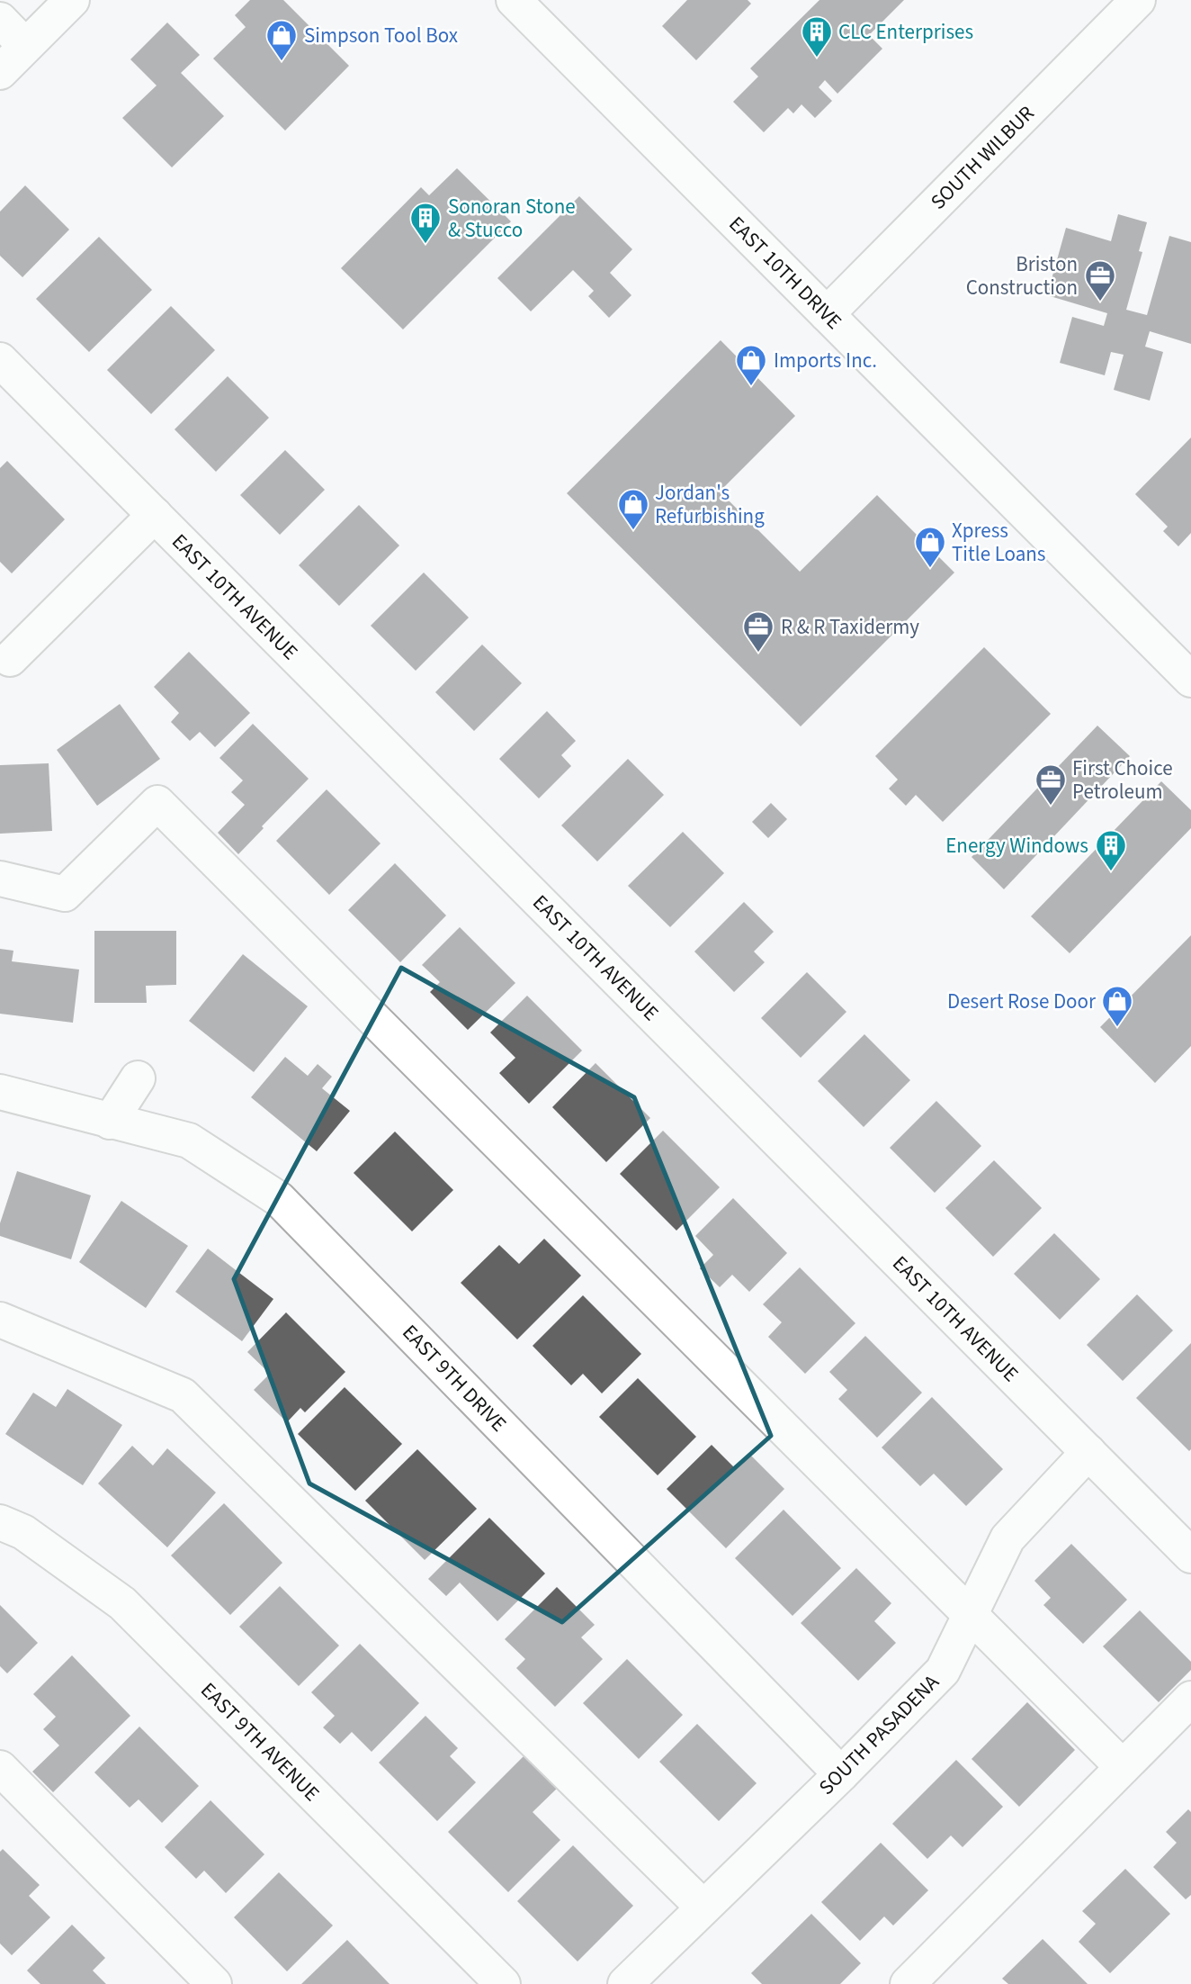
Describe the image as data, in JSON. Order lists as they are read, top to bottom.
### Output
{
  "streets": {
    "street": [
      "SOUTH WILBUR",
      "EAST 10TH DRIVE",
      "EAST 10TH AVENUE",
      "EAST 9TH DRIVE",
      "SOUTH PASADENA",
      "EAST 9TH AVENUE"
    ]
  },
  "crossings": [
    ["SOUTH WILBUR", "EAST 10TH DRIVE"],
    ["EAST 10TH AVENUE", "SOUTH PASADENA"],
    ["EAST 9TH DRIVE", "SOUTH PASADENA"]
  ],
  "places": {
    "building": ["CLC Enterprises", "Sonoran Stone & Stucco", "Energy Windows"],
    "shop": [
      "Simpson Tool Box",
      "Imports Inc.",
      "Jordan's Refurbishing",
      "Xpress Title Loans",
      "Desert Rose Door"
    ],
    "office": ["Briston Construction", "R & R Taxidermy", "First Choice Petroleum"]
  }
}
